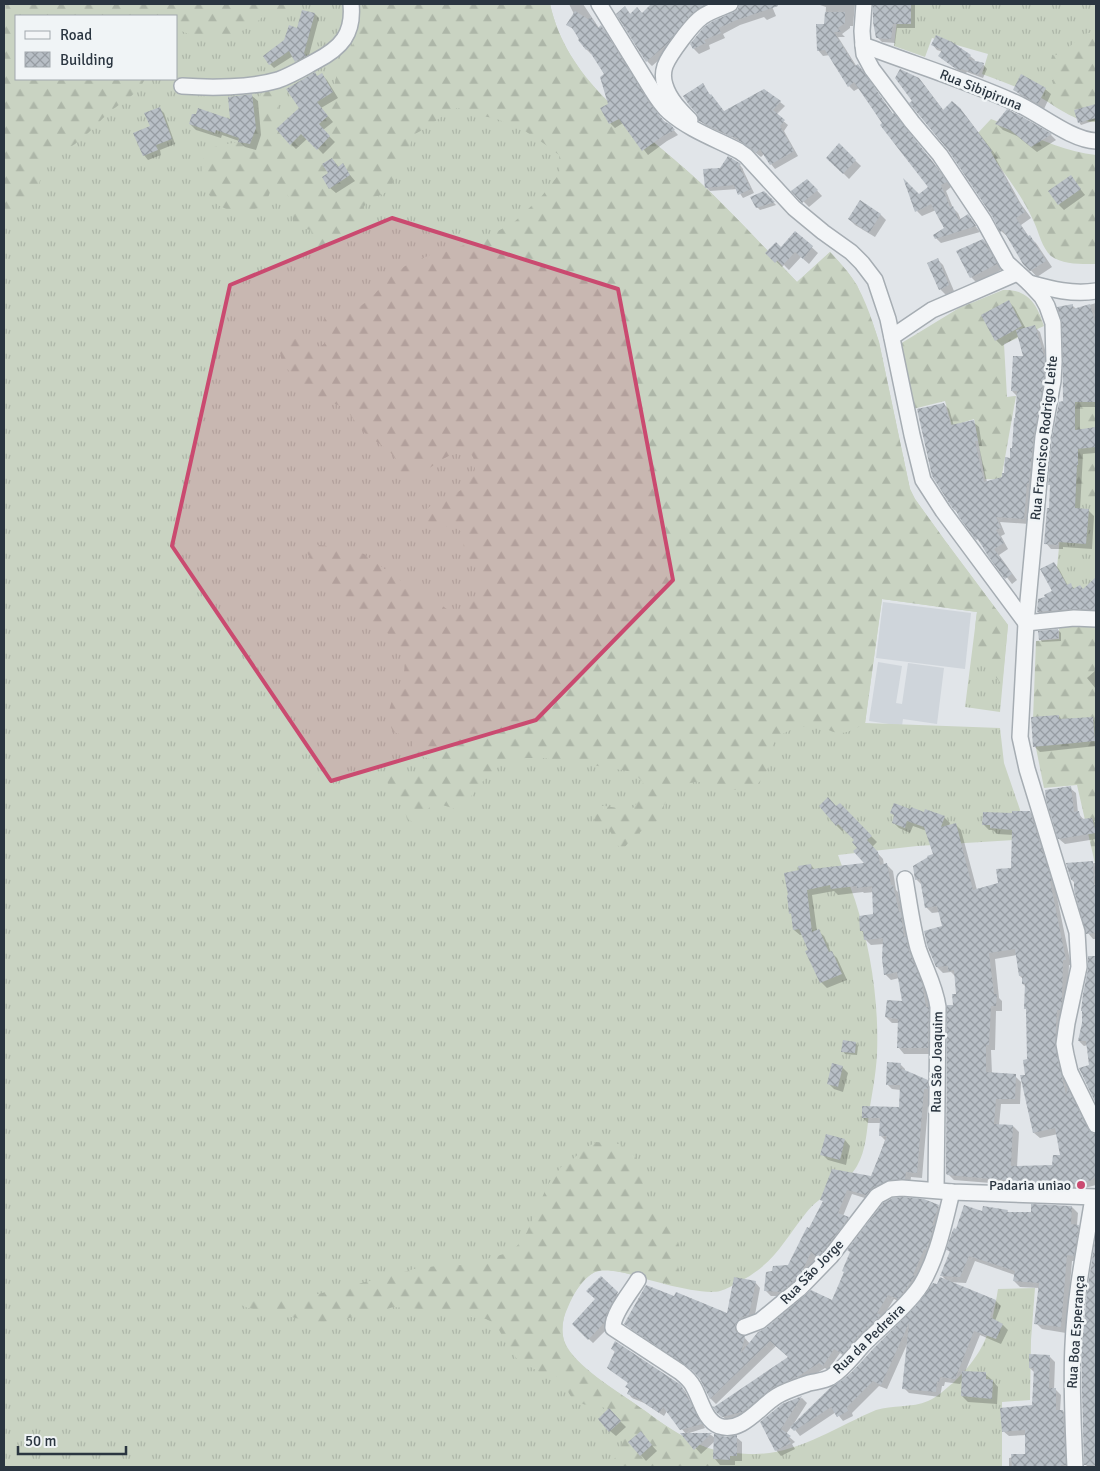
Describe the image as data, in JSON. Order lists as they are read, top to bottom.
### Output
{
  "streets": {
    "street": [
      "Rua Sibipiruna",
      "Rua Francisco Rodrigo Leite",
      "Rua São Joaquim",
      "Rua São Jorge",
      "Rua Boa Esperança",
      "Rua da Pedreira"
    ]
  },
  "crossings": [
    ["Rua Sibipiruna", "Rua Francisco Rodrigo Leite"],
    ["Rua São Joaquim", "Rua São Jorge"],
    ["Rua São Jorge", "Rua Boa Esperança"],
    ["Rua São Jorge", "Rua da Pedreira"]
  ],
  "places": ["Padaria uniao"],
  "legend": ["Road", "Building"],
  "scale_bar": "50 m"
}
